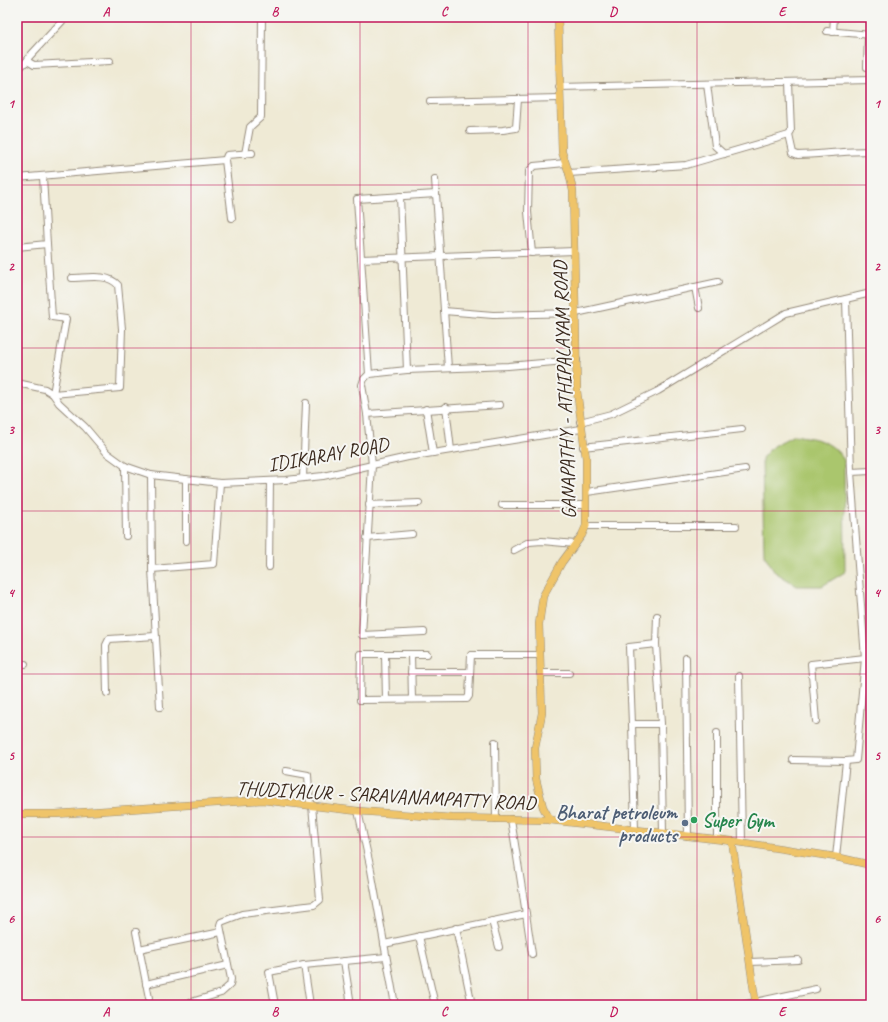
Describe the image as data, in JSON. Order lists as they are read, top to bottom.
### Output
{
  "streets": {
    "main road": ["GANAPATHY - ATHIPALAYAM ROAD", "THUDIYALUR - SARAVANAMPATTY ROAD"],
    "street": ["IDIKARAY ROAD"]
  },
  "crossings": [
    ["GANAPATHY - ATHIPALAYAM ROAD", "IDIKARAY ROAD"],
    ["GANAPATHY - ATHIPALAYAM ROAD", "THUDIYALUR - SARAVANAMPATTY ROAD"]
  ],
  "places": ["Super Gym", "Bharat petroleum products"],
  "grid": {
    "columns": [
      "A",
      "B",
      "C",
      "D",
      "E"
    ],
    "rows": [
      "1",
      "2",
      "3",
      "4",
      "5",
      "6"
    ]
  }
}
